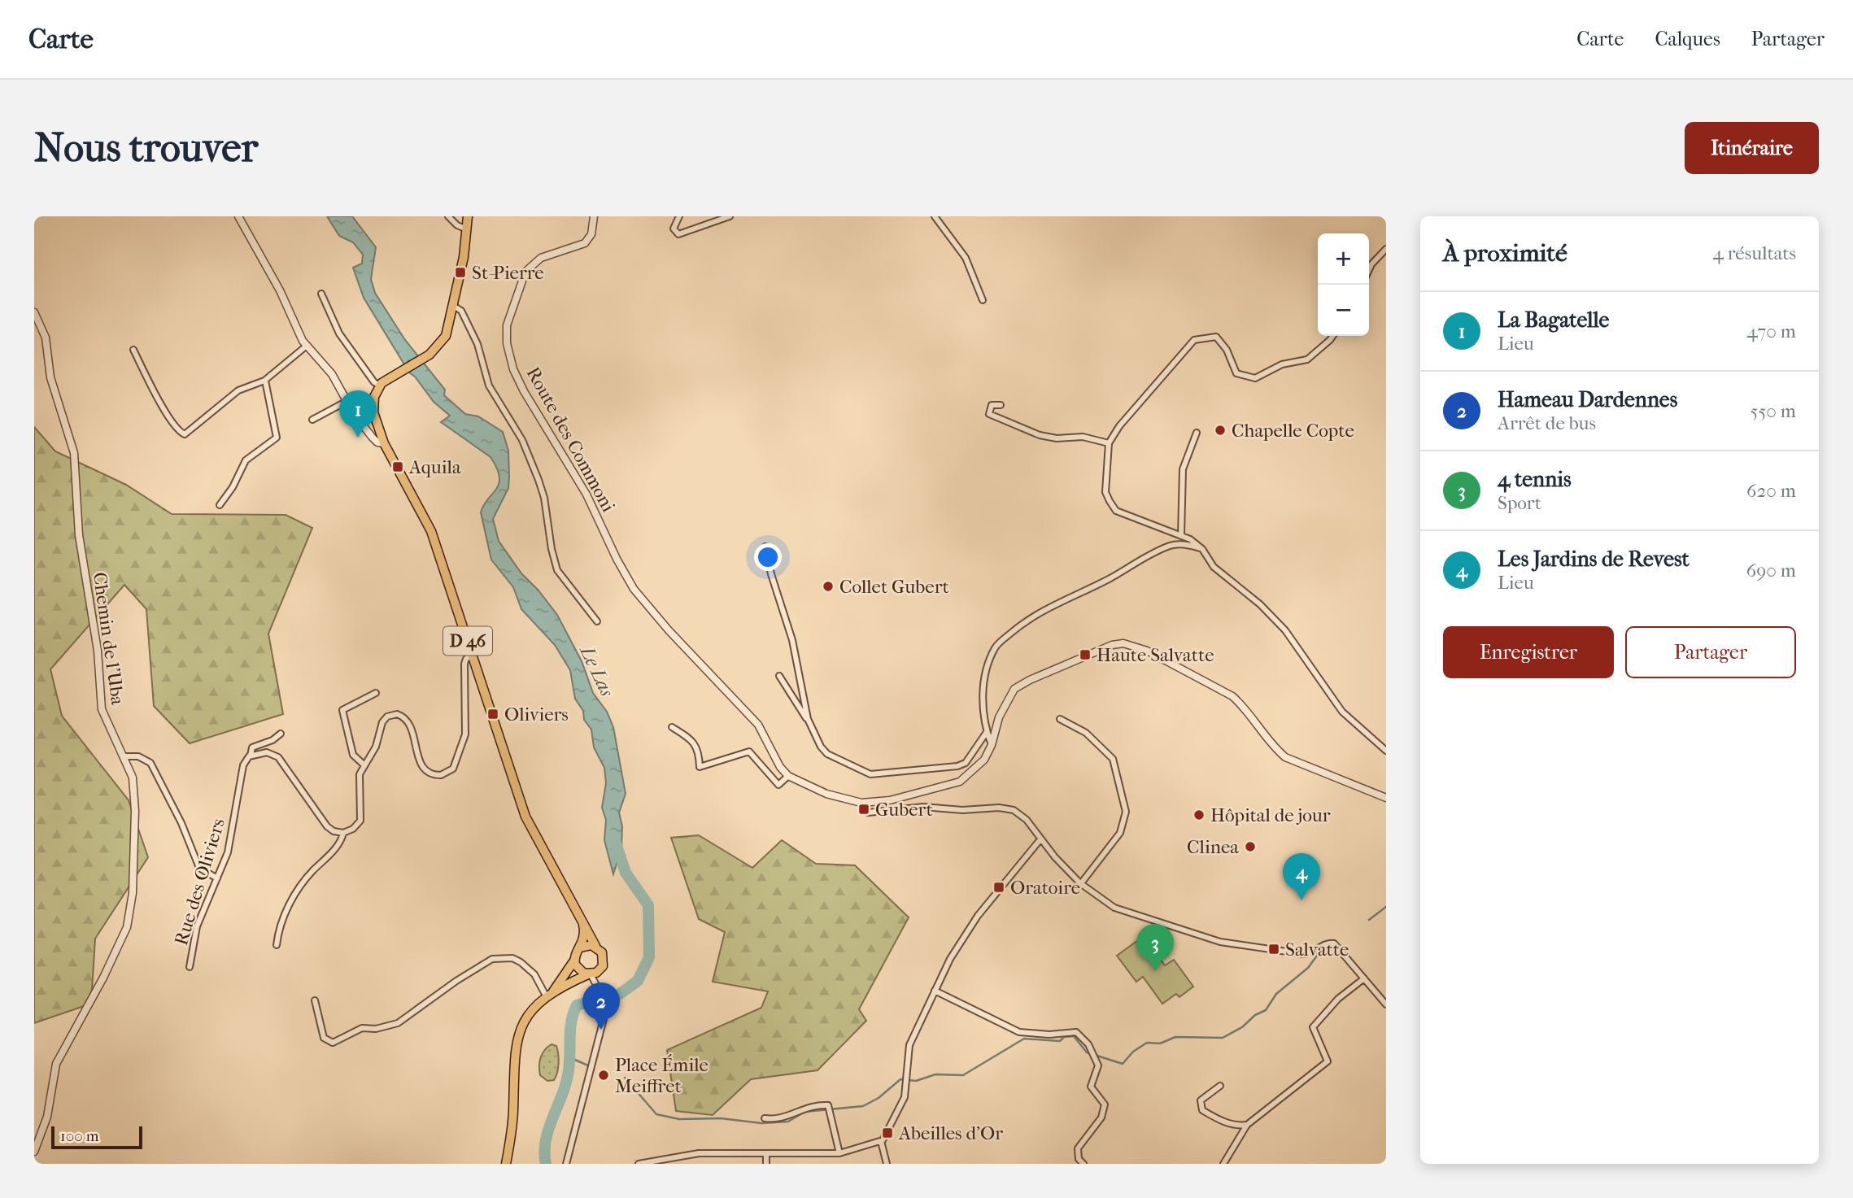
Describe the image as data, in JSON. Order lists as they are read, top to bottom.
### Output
{
  "streets": {
    "main road": ["D 46"],
    "street": ["Route des Commoni", "Chemin de l'Uba", "Rue des Oliviers"]
  },
  "water": ["Le Las"],
  "places": {
    "transit": [
      "St-Pierre",
      "Aquila",
      "Haute Salvatte",
      "Oliviers",
      "Gubert",
      "Oratoire",
      "Salvatte",
      "Abeilles d'Or"
    ],
    "other": [
      "Chapelle Copte",
      "Collet Gubert",
      "Hôpital de jour",
      "Clinea",
      "Place Émile Meiffret"
    ]
  },
  "scale_bar": "100 m",
  "page": {
    "header": "Carte",
    "nav": ["Carte", "Calques", "Partager"],
    "buttons": [
      "Itinéraire",
      ["Enregistrer", "Partager"]
    ],
    "title": "Nous trouver",
    "heading": ["À proximité", "4 résultats"],
    "map_buttons": ["+", "−"],
    "list": [
      {
        "mark": "1",
        "name": "La Bagatelle",
        "note": "Lieu",
        "value": "470 m"
      },
      {
        "mark": "2",
        "name": "Hameau Dardennes",
        "note": "Arrêt de bus",
        "value": "550 m"
      },
      {
        "mark": "3",
        "name": "4 tennis",
        "note": "Sport",
        "value": "620 m"
      },
      {
        "mark": "4",
        "name": "Les Jardins de Revest",
        "note": "Lieu",
        "value": "690 m"
      }
    ],
    "pins": [
      "1",
      "4",
      "3",
      "2"
    ],
    "scale": "100 m"
  }
}
